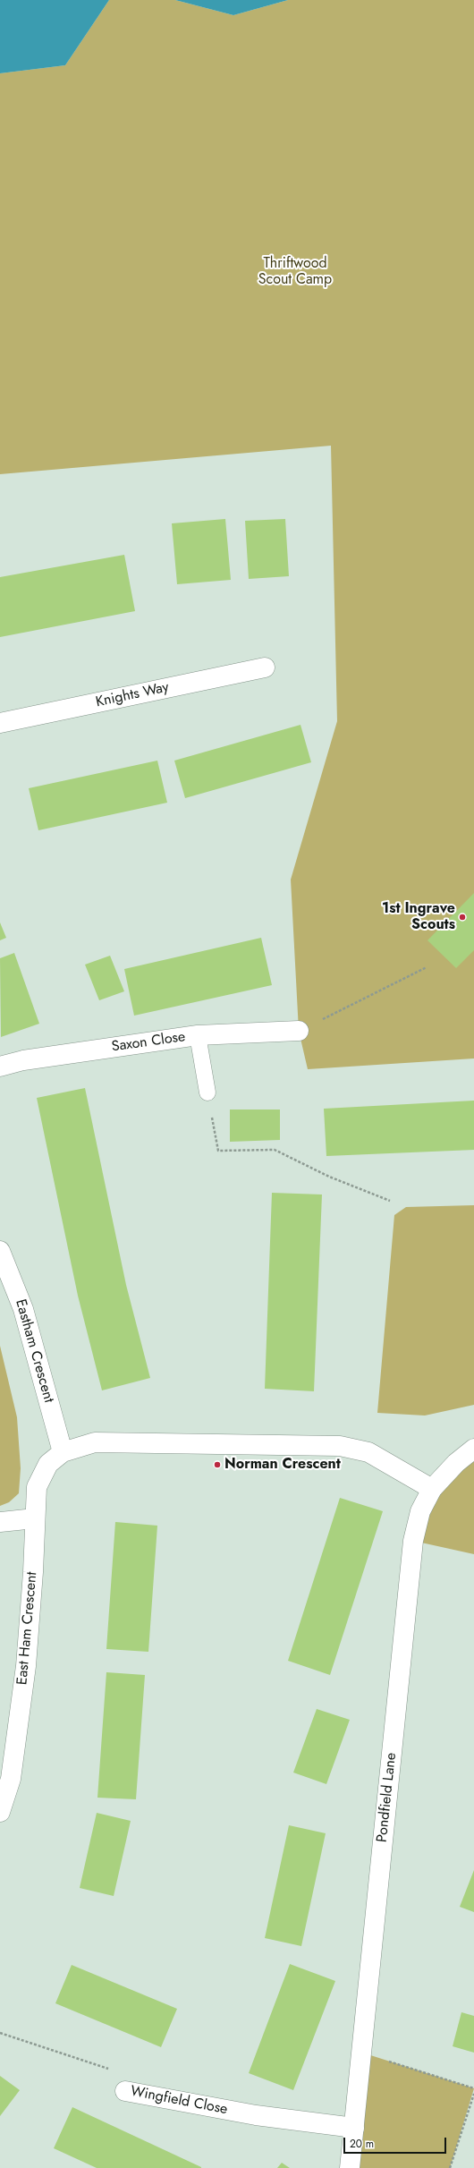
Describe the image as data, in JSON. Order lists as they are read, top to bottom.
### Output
{
  "streets": {
    "street": [
      "Knights Way",
      "Saxon Close",
      "Eastham Crescent",
      "East Ham Crescent",
      "Pondfield Lane",
      "Wingfield Close"
    ]
  },
  "crossings": [
    ["Eastham Crescent", "East Ham Crescent"],
    ["Pondfield Lane", "Wingfield Close"]
  ],
  "parks": ["Thriftwood Scout Camp"],
  "places": ["1st Ingrave Scouts", "Norman Crescent"],
  "scale_bar": "20 m"
}
